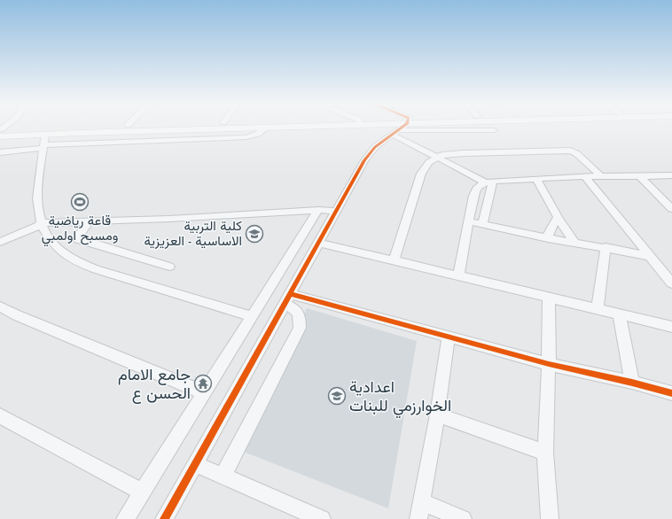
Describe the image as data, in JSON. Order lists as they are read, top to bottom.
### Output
{
  "places": {
    "sports": ["قاعة رياضية ومسبح اولمبي"],
    "school or university": ["كلية التربية الاساسية - العزيزية", "اعدادية الخوارزمي للبنات"],
    "temple": ["جامع الامام الحسن ع"]
  }
}
